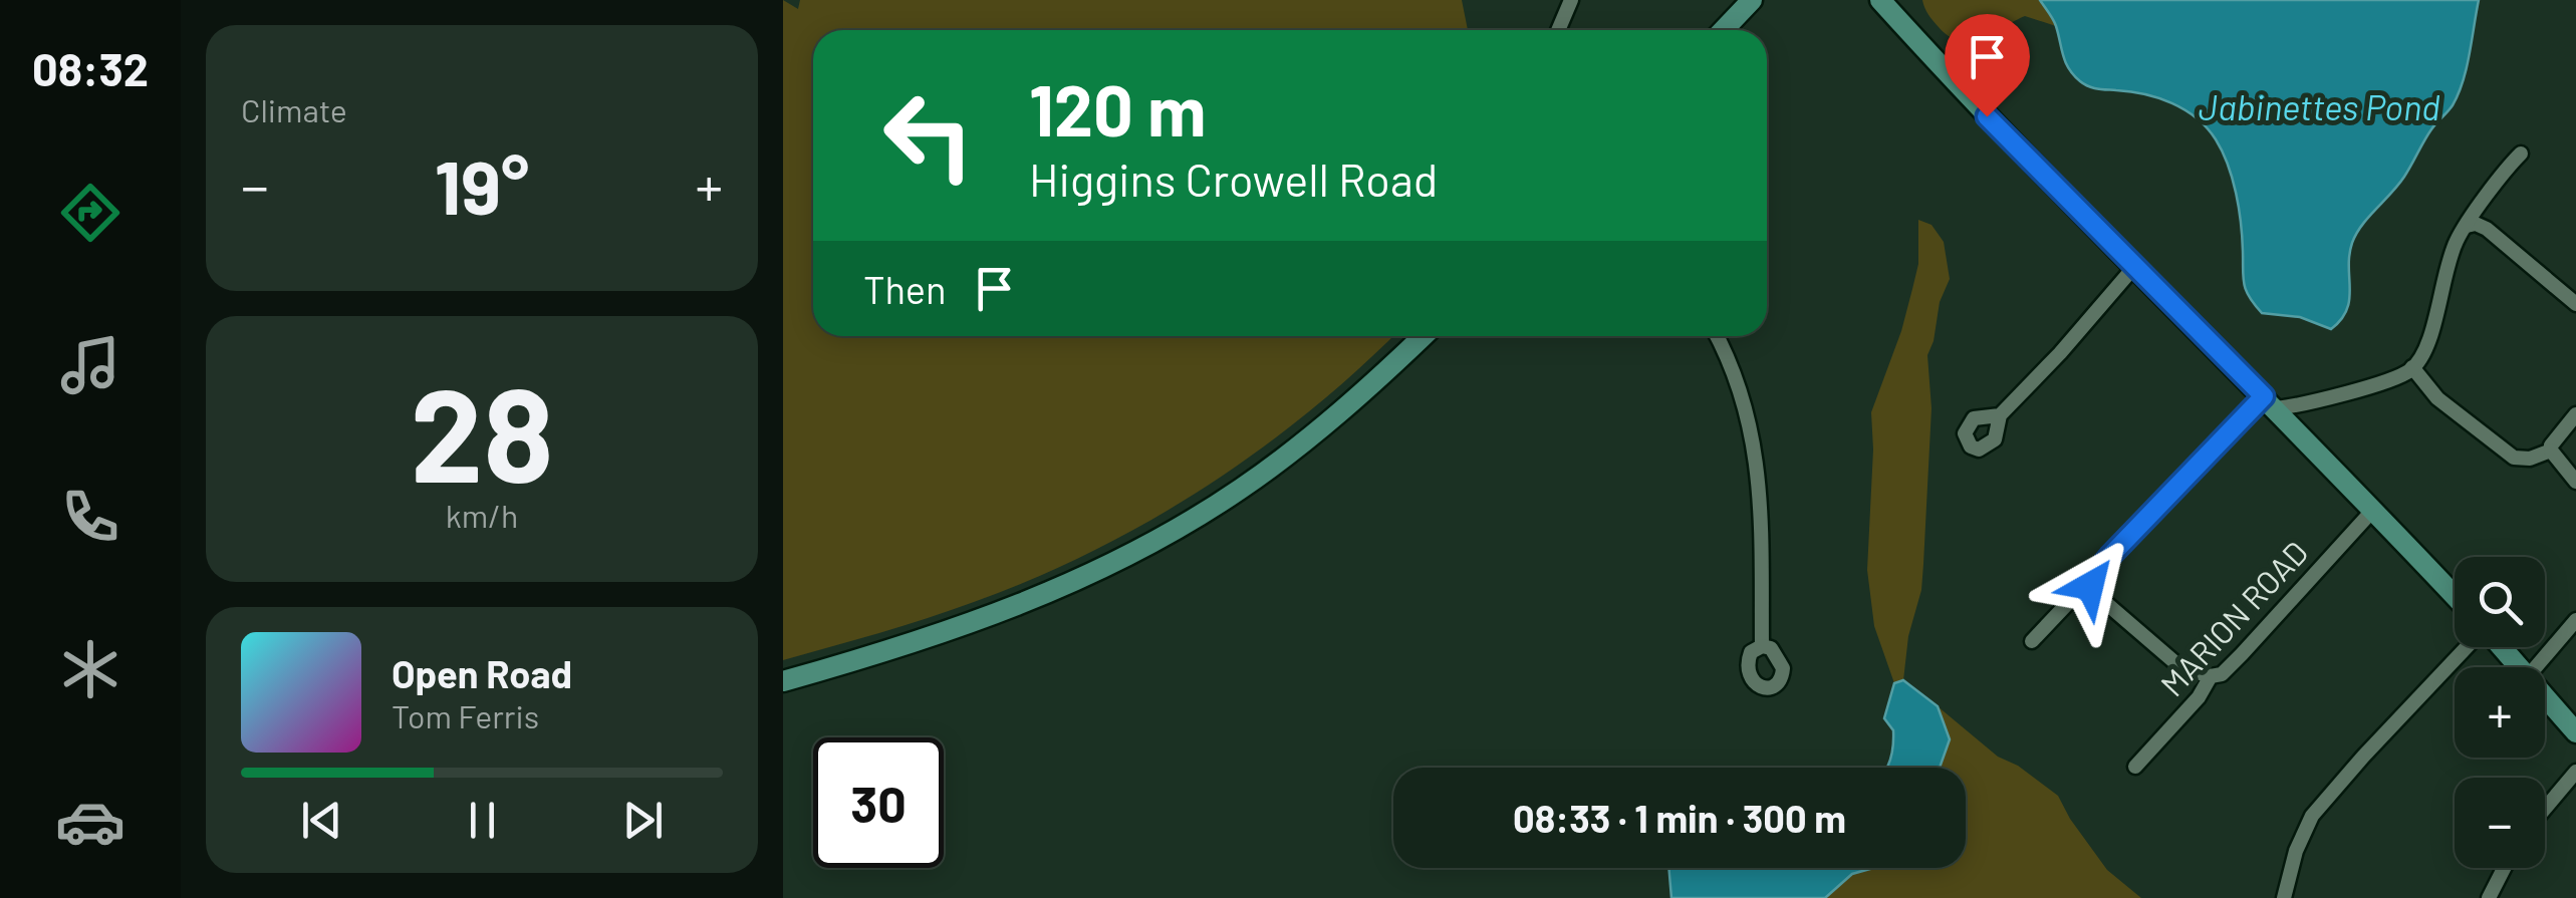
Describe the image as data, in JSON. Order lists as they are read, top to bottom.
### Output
{
  "streets": {
    "street": ["MARION ROAD"]
  },
  "water": ["Jabinettes Pond"],
  "page": {
    "tabs": "08:32",
    "tile": [
      "Climate",
      ["28", "km/h"]
    ],
    "turn": ["120 m", "Higgins Crowell Road"],
    "heat": ["−", "19°", "+"],
    "then": "Then",
    "map_buttons": ["+", "−"],
    "song": ["Open Road", "Tom Ferris"],
    "limit": "30",
    "trip": "08:33 · 1 min · 300 m"
  }
}
